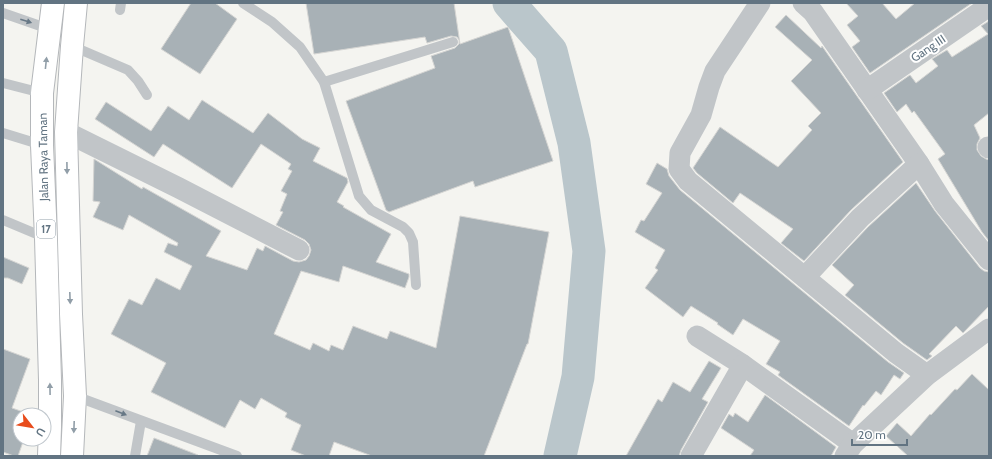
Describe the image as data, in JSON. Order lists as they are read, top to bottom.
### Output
{
  "streets": {
    "highway": ["Jalan Raya Taman", "17"],
    "street": ["Gang III"]
  },
  "scale_bar": "20 m",
  "north": "bottom right"
}
